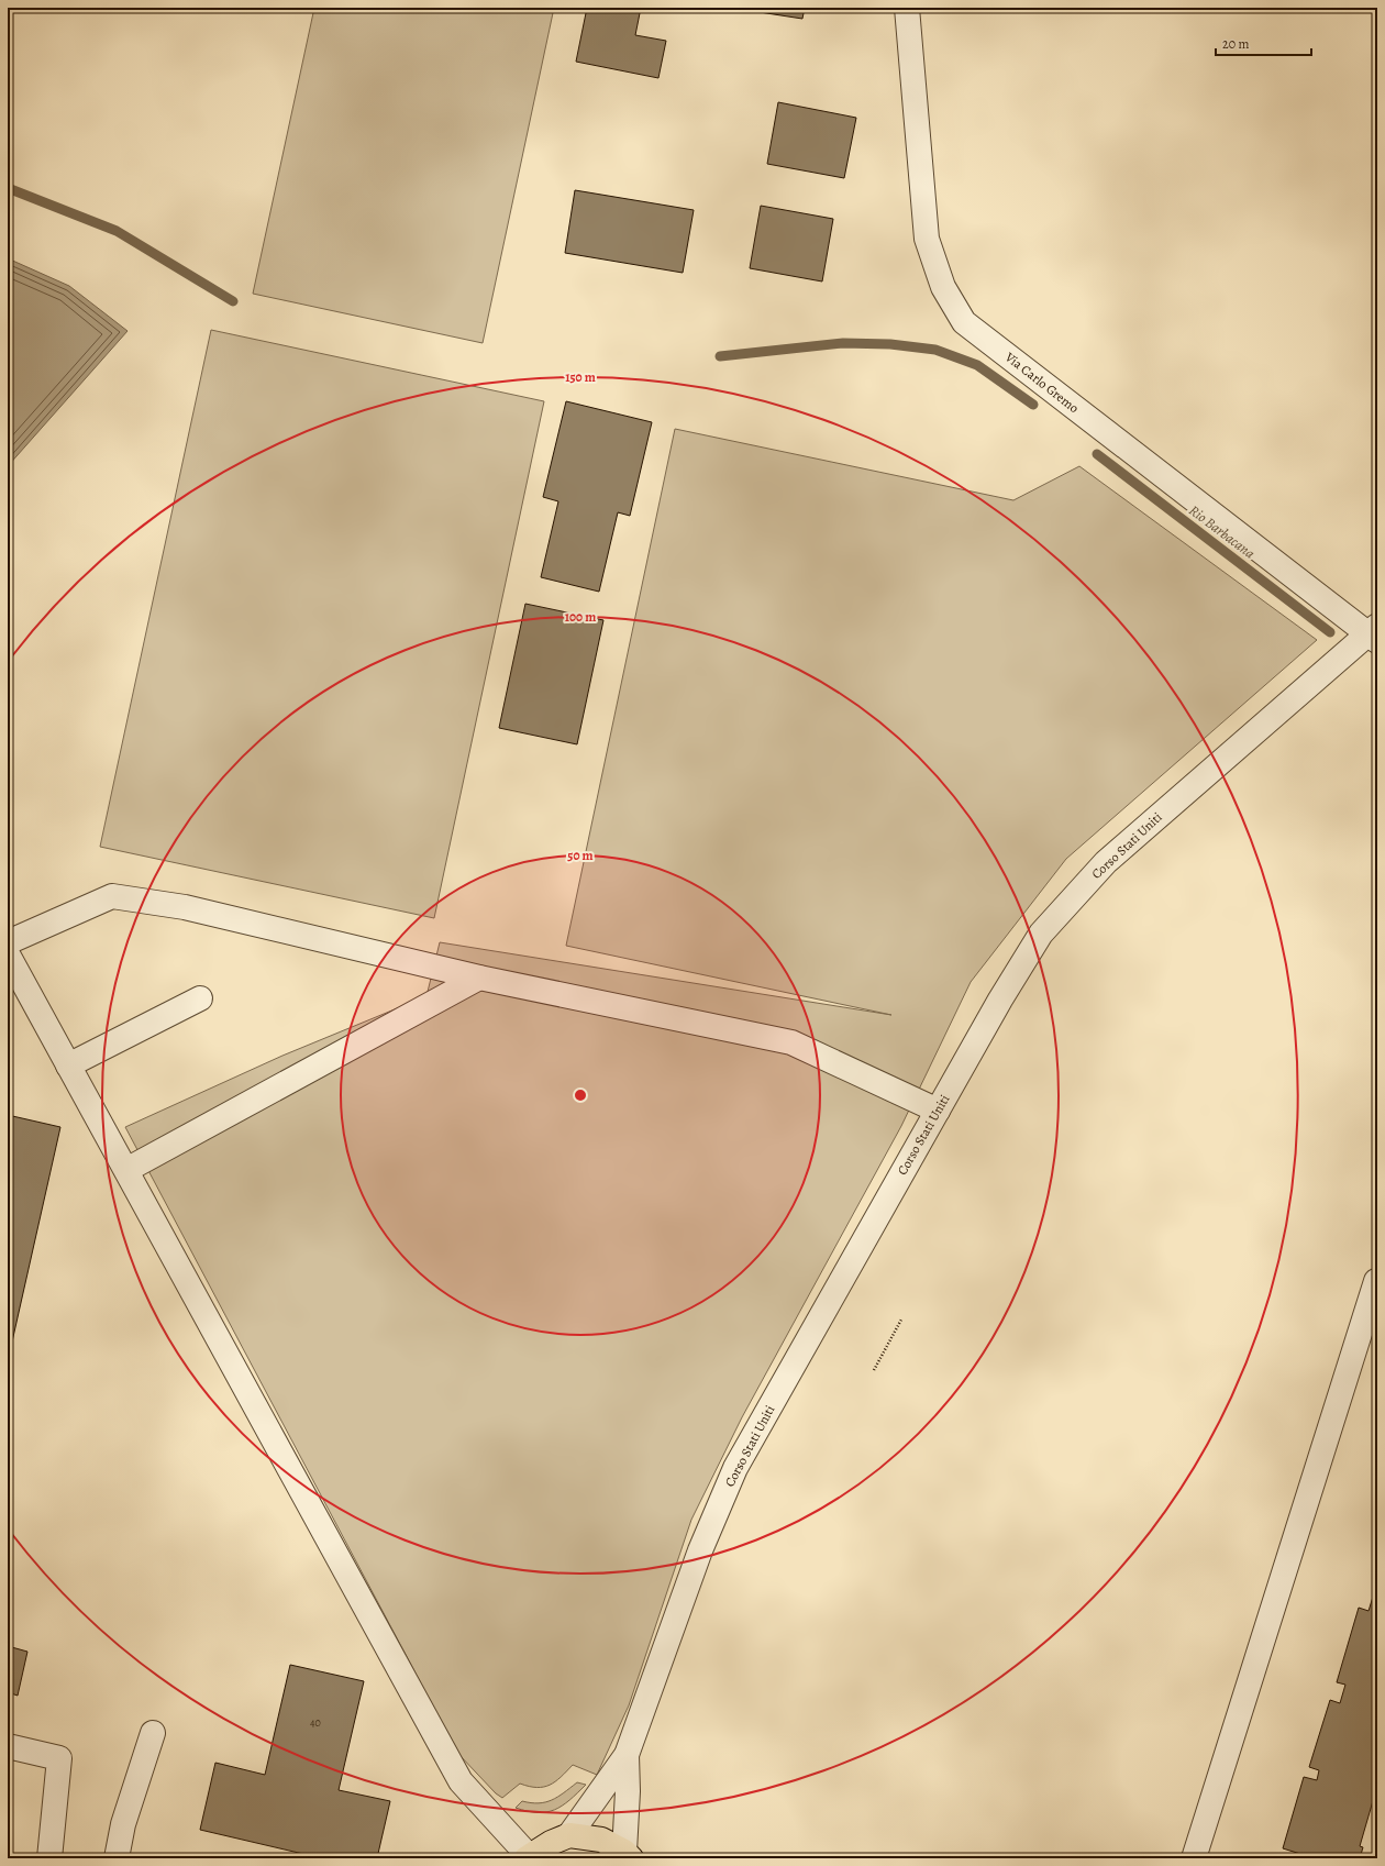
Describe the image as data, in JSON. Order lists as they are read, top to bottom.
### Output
{
  "streets": {
    "street": ["Via Carlo Gremo", "Corso Stati Uniti"]
  },
  "crossings": [
    ["Via Carlo Gremo", "Corso Stati Uniti"]
  ],
  "water": ["Rio Barbacana"],
  "house_numbers": ["40"],
  "scale_bar": "20 m",
  "rings": ["150 m", "100 m", "50 m"]
}
